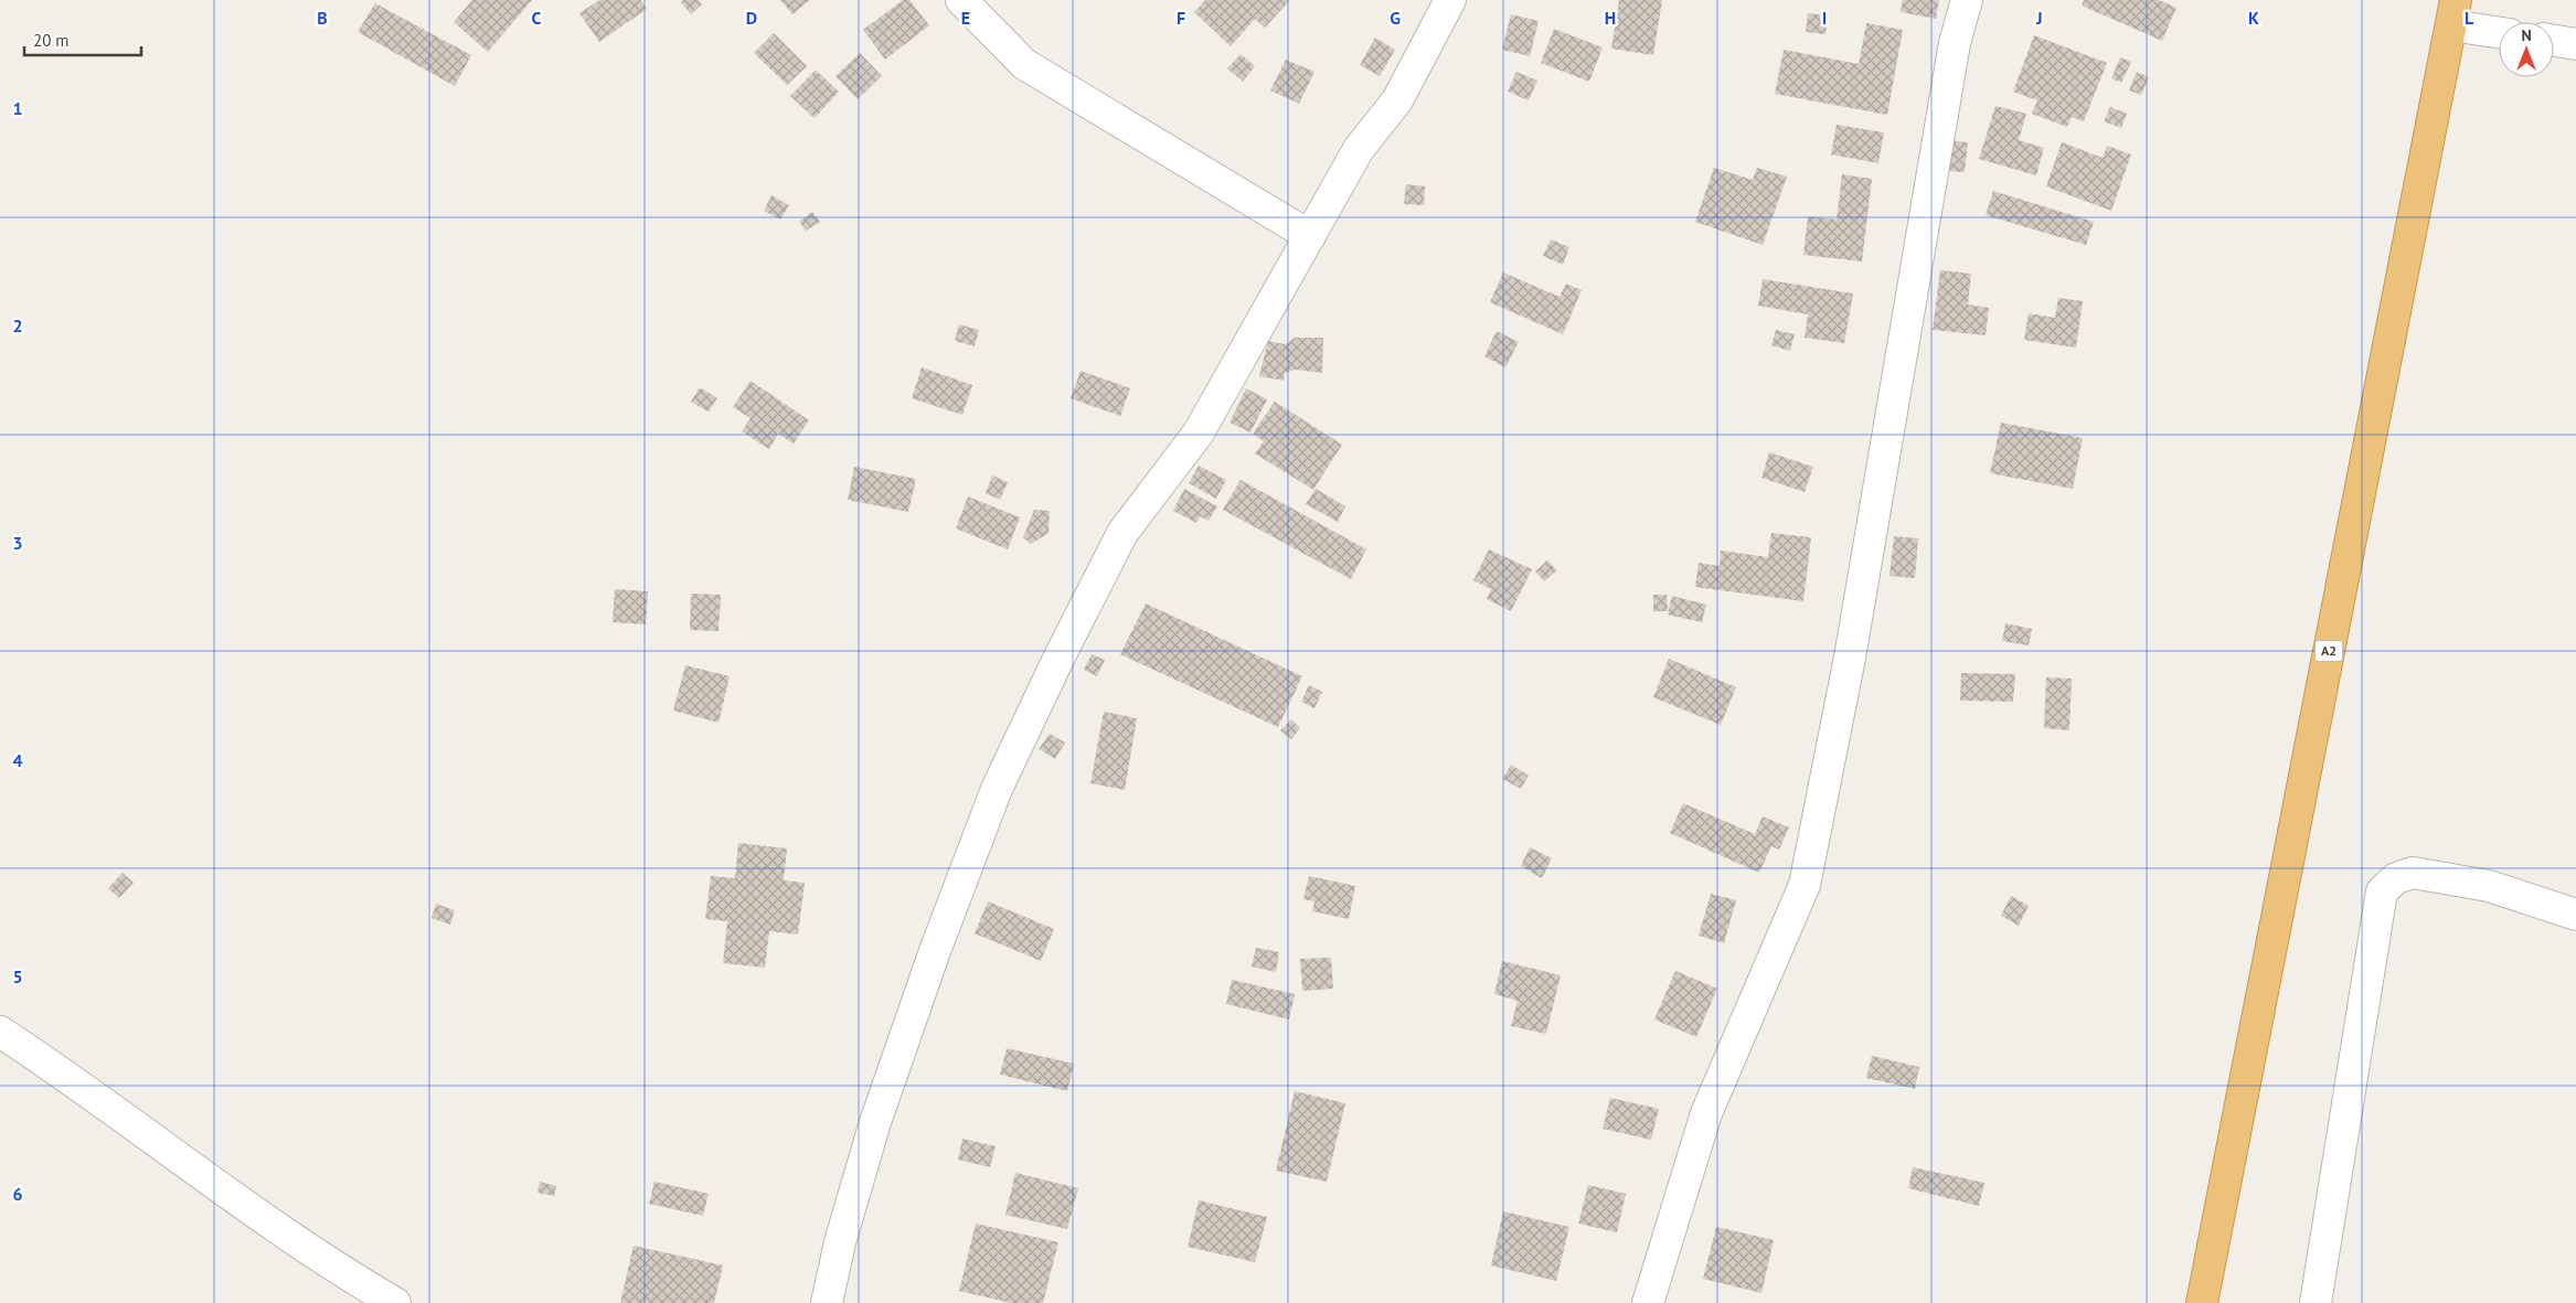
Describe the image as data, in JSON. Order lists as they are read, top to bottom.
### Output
{
  "streets": {
    "highway": ["A2"]
  },
  "scale_bar": "20 m",
  "north": "top",
  "grid": {
    "columns": [
      "B",
      "C",
      "D",
      "E",
      "F",
      "G",
      "H",
      "I",
      "J",
      "K",
      "L"
    ],
    "rows": [
      "1",
      "2",
      "3",
      "4",
      "5",
      "6"
    ]
  }
}
